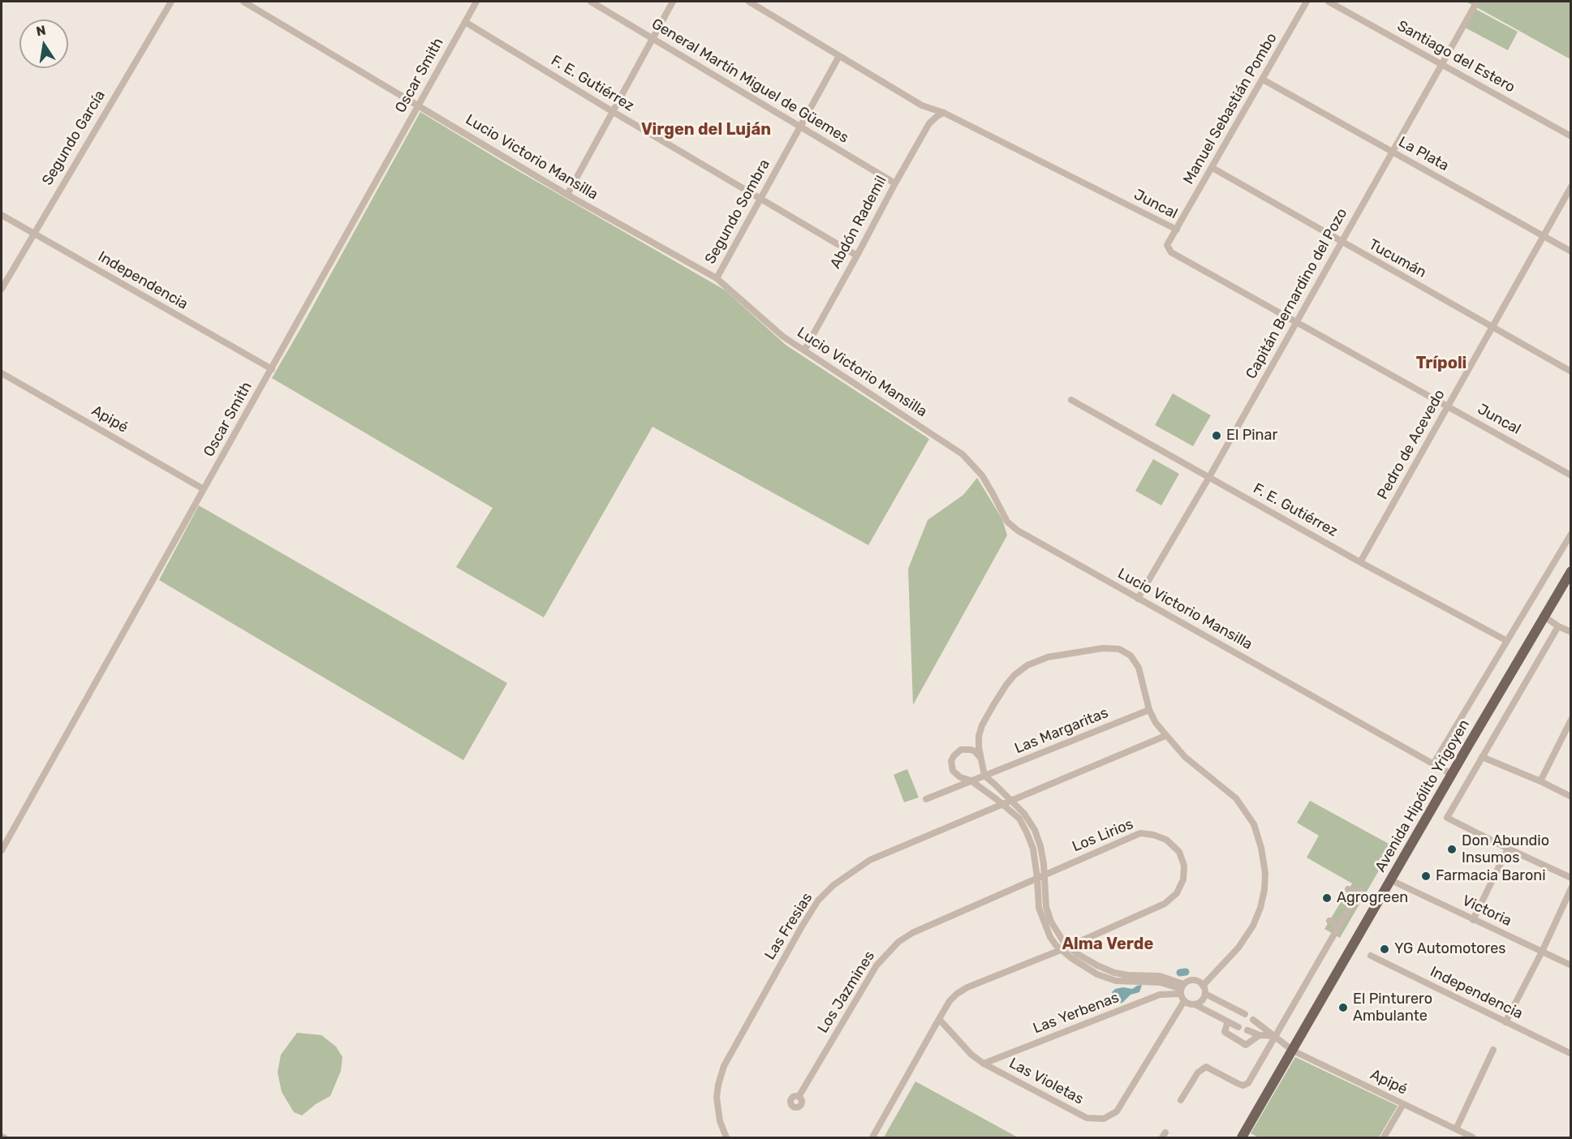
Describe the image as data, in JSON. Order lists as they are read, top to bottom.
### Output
{
  "streets": {
    "main road": ["Avenida Hipólito Yrigoyen"],
    "street": [
      "Santiago del Estero",
      "Oscar Smith",
      "General Martín Miguel de Güemes",
      "F. E. Gutiérrez",
      "Manuel Sebastián Pombo",
      "Segundo García",
      "La Plata",
      "Lucio Victorio Mansilla",
      "Juncal",
      "Segundo Sombra",
      "Abdón Rademil",
      "Tucumán",
      "Independencia",
      "Capitán Bernardino del Pozo",
      "Apipé",
      "Pedro de Acevedo",
      "Las Margaritas",
      "Los Lirios",
      "Victoria",
      "Las Fresias",
      "Los Jazmines",
      "Las Yerbenas",
      "Las Violetas"
    ]
  },
  "crossings": [
    ["Santiago del Estero", "Capitán Bernardino del Pozo"],
    ["Oscar Smith", "F. E. Gutiérrez"],
    ["Oscar Smith", "Lucio Victorio Mansilla"],
    ["Oscar Smith", "Independencia"],
    ["Oscar Smith", "Apipé"],
    ["General Martín Miguel de Güemes", "Segundo Sombra"],
    ["General Martín Miguel de Güemes", "Abdón Rademil"],
    ["F. E. Gutiérrez", "Segundo Sombra"],
    ["F. E. Gutiérrez", "Abdón Rademil"],
    ["F. E. Gutiérrez", "Capitán Bernardino del Pozo"],
    ["F. E. Gutiérrez", "Pedro de Acevedo"],
    ["Manuel Sebastián Pombo", "La Plata"],
    ["Manuel Sebastián Pombo", "Juncal"],
    ["Manuel Sebastián Pombo", "Tucumán"],
    ["Segundo García", "Independencia"],
    ["La Plata", "Capitán Bernardino del Pozo"],
    ["La Plata", "Pedro de Acevedo"],
    ["Lucio Victorio Mansilla", "Segundo Sombra"],
    ["Lucio Victorio Mansilla", "Abdón Rademil"],
    ["Lucio Victorio Mansilla", "Capitán Bernardino del Pozo"],
    ["Lucio Victorio Mansilla", "Avenida Hipólito Yrigoyen"],
    ["Juncal", "Segundo Sombra"],
    ["Juncal", "Abdón Rademil"],
    ["Juncal", "Capitán Bernardino del Pozo"],
    ["Juncal", "Pedro de Acevedo"],
    ["Tucumán", "Capitán Bernardino del Pozo"],
    ["Tucumán", "Pedro de Acevedo"],
    ["Apipé", "Avenida Hipólito Yrigoyen"],
    ["Avenida Hipólito Yrigoyen", "Victoria"],
    ["Los Lirios", "Los Jazmines"],
    ["Las Yerbenas", "Las Violetas"]
  ],
  "districts": ["Virgen del Luján", "Trípoli", "Alma Verde"],
  "places": [
    "El Pinar",
    "Don Abundio Insumos",
    "Farmacia Baroni",
    "Agrogreen",
    "YG Automotores",
    "El Pinturero Ambulante"
  ],
  "north": "top"
}
